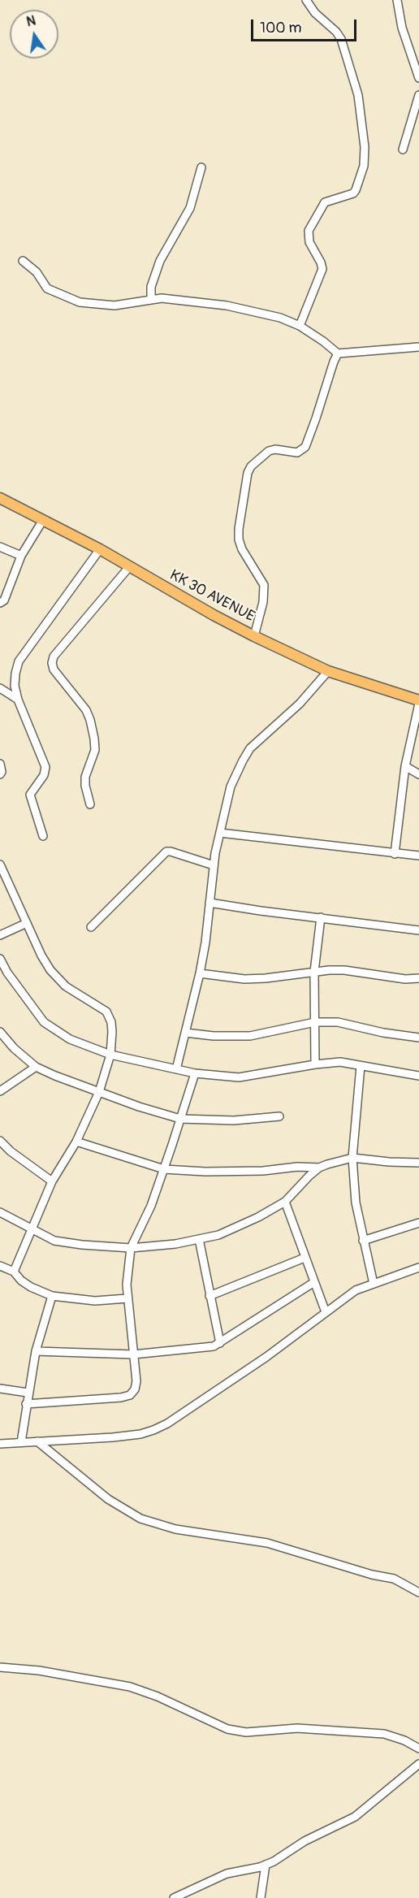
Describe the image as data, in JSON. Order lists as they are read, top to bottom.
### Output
{
  "streets": {
    "main road": ["KK 30 AVENUE"]
  },
  "scale_bar": "100 m",
  "north": "top"
}
